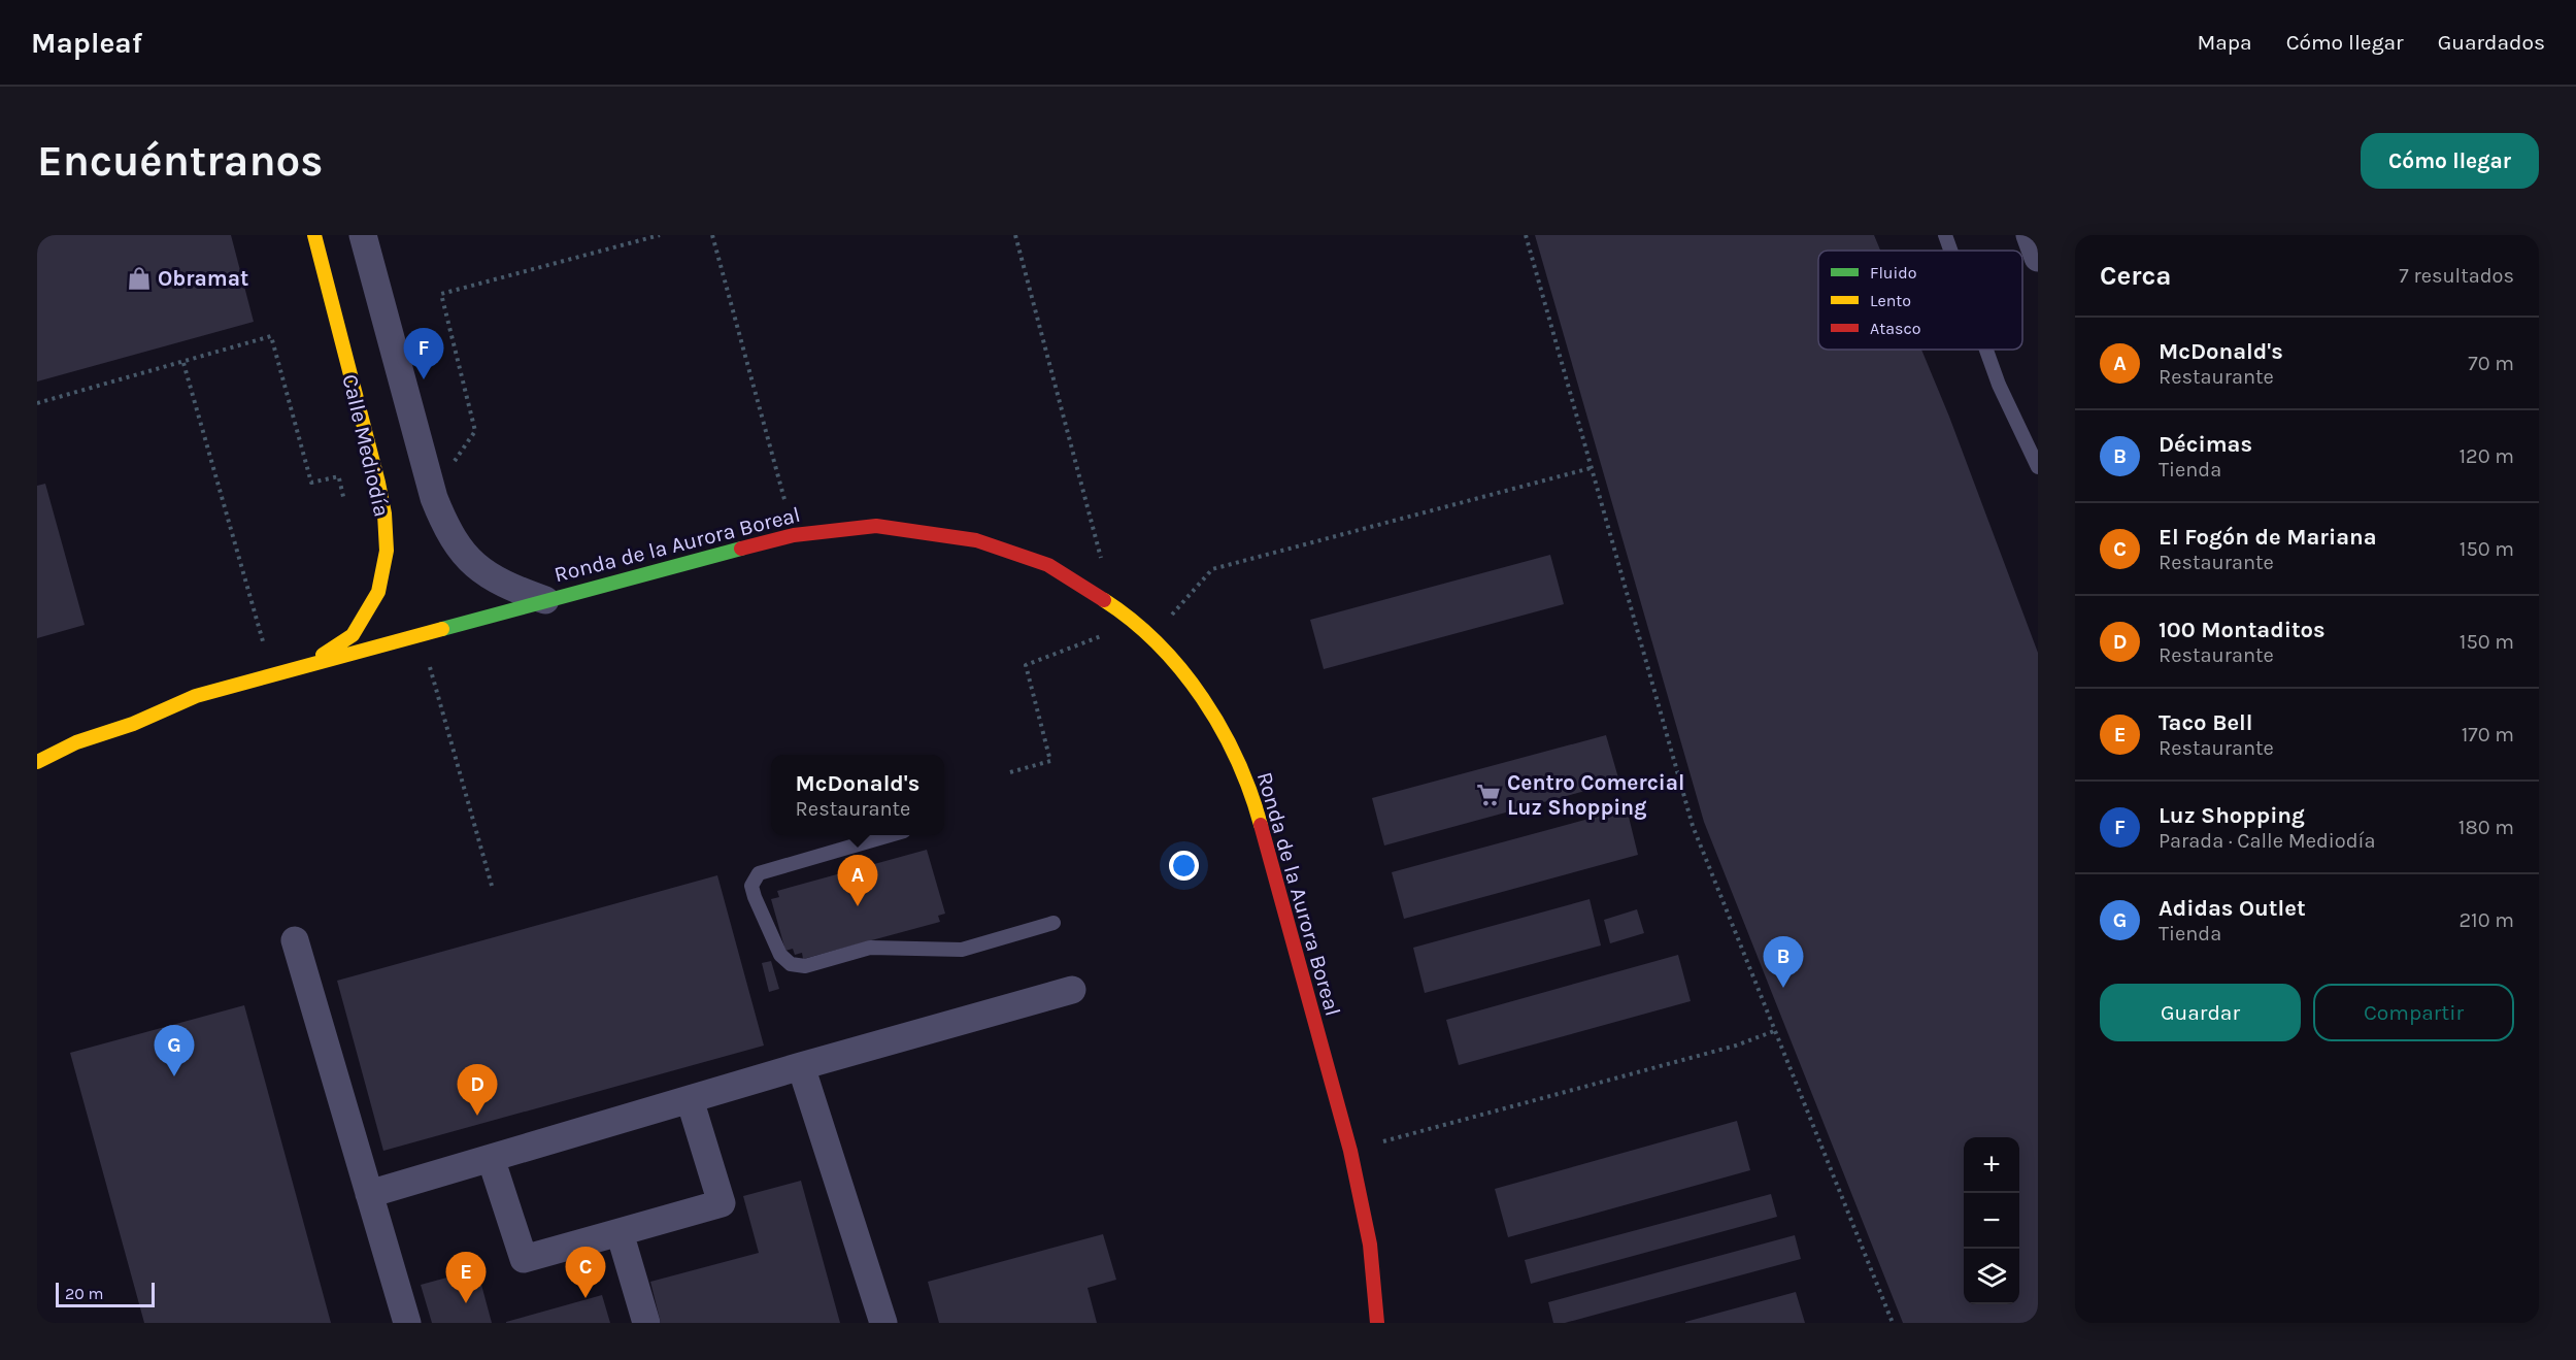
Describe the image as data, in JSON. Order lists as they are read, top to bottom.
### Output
{
  "streets": {
    "street": ["Calle Mediodía", "Ronda de la Aurora Boreal"]
  },
  "crossings": [
    ["Calle Mediodía", "Ronda de la Aurora Boreal"]
  ],
  "places": {
    "shop": ["Obramat"],
    "supermarket": ["Centro Comercial Luz Shopping"]
  },
  "legend": ["Fluido", "Lento", "Atasco"],
  "scale_bar": "20 m",
  "page": {
    "header": "Mapleaf",
    "nav": ["Mapa", "Cómo llegar", "Guardados"],
    "buttons": [
      "Cómo llegar",
      ["Guardar", "Compartir"]
    ],
    "title": "Encuéntranos",
    "heading": ["Cerca", "7 resultados"],
    "list": [
      {
        "mark": "A",
        "name": "McDonald's",
        "note": "Restaurante",
        "value": "70 m"
      },
      {
        "mark": "B",
        "name": "Décimas",
        "note": "Tienda",
        "value": "120 m"
      },
      {
        "mark": "C",
        "name": "El Fogón de Mariana",
        "note": "Restaurante",
        "value": "150 m"
      },
      {
        "mark": "D",
        "name": "100 Montaditos",
        "note": "Restaurante",
        "value": "150 m"
      },
      {
        "mark": "E",
        "name": "Taco Bell",
        "note": "Restaurante",
        "value": "170 m"
      },
      {
        "mark": "F",
        "name": "Luz Shopping",
        "note": "Parada · Calle Mediodía",
        "value": "180 m"
      },
      {
        "mark": "G",
        "name": "Adidas Outlet",
        "note": "Tienda",
        "value": "210 m"
      }
    ],
    "pins": [
      "F",
      "A",
      "B",
      "G",
      "D",
      "C",
      "E"
    ],
    "popup": ["McDonald's", "Restaurante"],
    "map_buttons": ["+", "−"],
    "scale": "20 m"
  }
}
